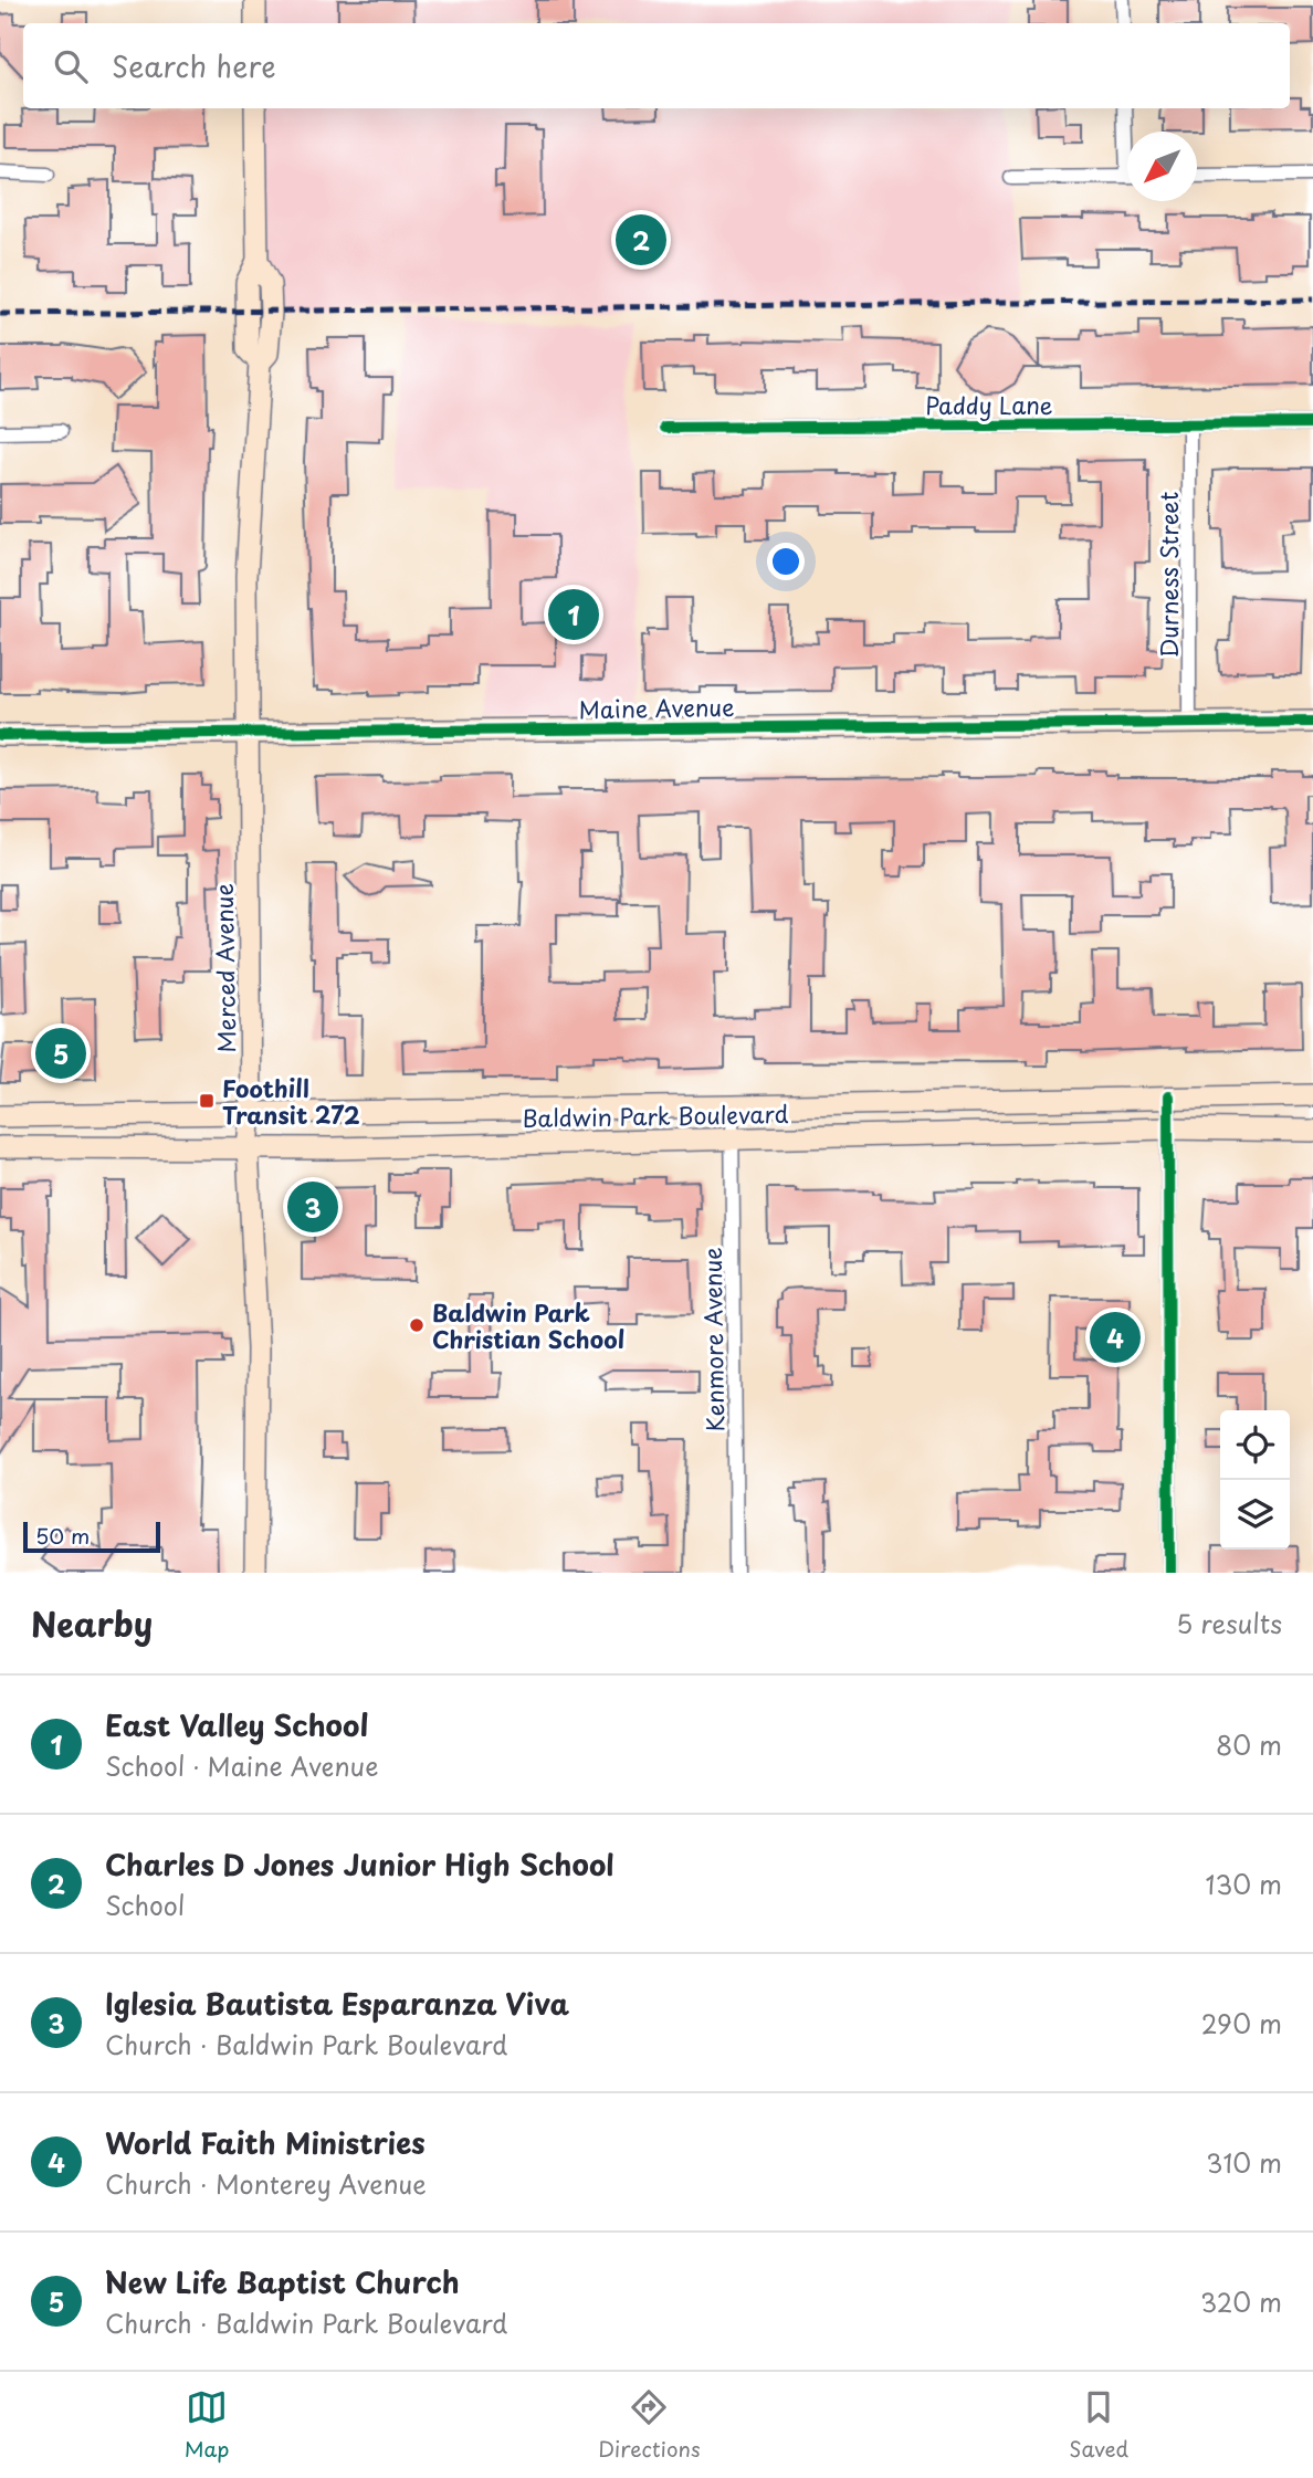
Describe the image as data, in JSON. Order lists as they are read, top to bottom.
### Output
{
  "streets": {
    "main road": ["Maine Avenue", "Merced Avenue", "Baldwin Park Boulevard"],
    "street": ["Paddy Lane", "Durness Street", "Kenmore Avenue"]
  },
  "crossings": [
    ["Paddy Lane", "Durness Street"],
    ["Durness Street", "Maine Avenue"],
    ["Maine Avenue", "Merced Avenue"],
    ["Merced Avenue", "Baldwin Park Boulevard"],
    ["Baldwin Park Boulevard", "Kenmore Avenue"]
  ],
  "places": {
    "transit": ["Foothill Transit 272"],
    "other": ["Baldwin Park Christian School"]
  },
  "scale_bar": "50 m",
  "north": "bottom left",
  "page": {
    "search": "Search here",
    "pins": [
      "2",
      "1",
      "5",
      "3",
      "4"
    ],
    "scale": "50 m",
    "heading": ["Nearby", "5 results"],
    "list": [
      {
        "mark": "1",
        "name": "East Valley School",
        "note": "School · Maine Avenue",
        "value": "80 m"
      },
      {
        "mark": "2",
        "name": "Charles D Jones Junior High School",
        "note": "School",
        "value": "130 m"
      },
      {
        "mark": "3",
        "name": "Iglesia Bautista Esparanza Viva",
        "note": "Church · Baldwin Park Boulevard",
        "value": "290 m"
      },
      {
        "mark": "4",
        "name": "World Faith Ministries",
        "note": "Church · Monterey Avenue",
        "value": "310 m"
      },
      {
        "mark": "5",
        "name": "New Life Baptist Church",
        "note": "Church · Baldwin Park Boulevard",
        "value": "320 m"
      }
    ],
    "nav": ["Map", "Directions", "Saved"]
  }
}
